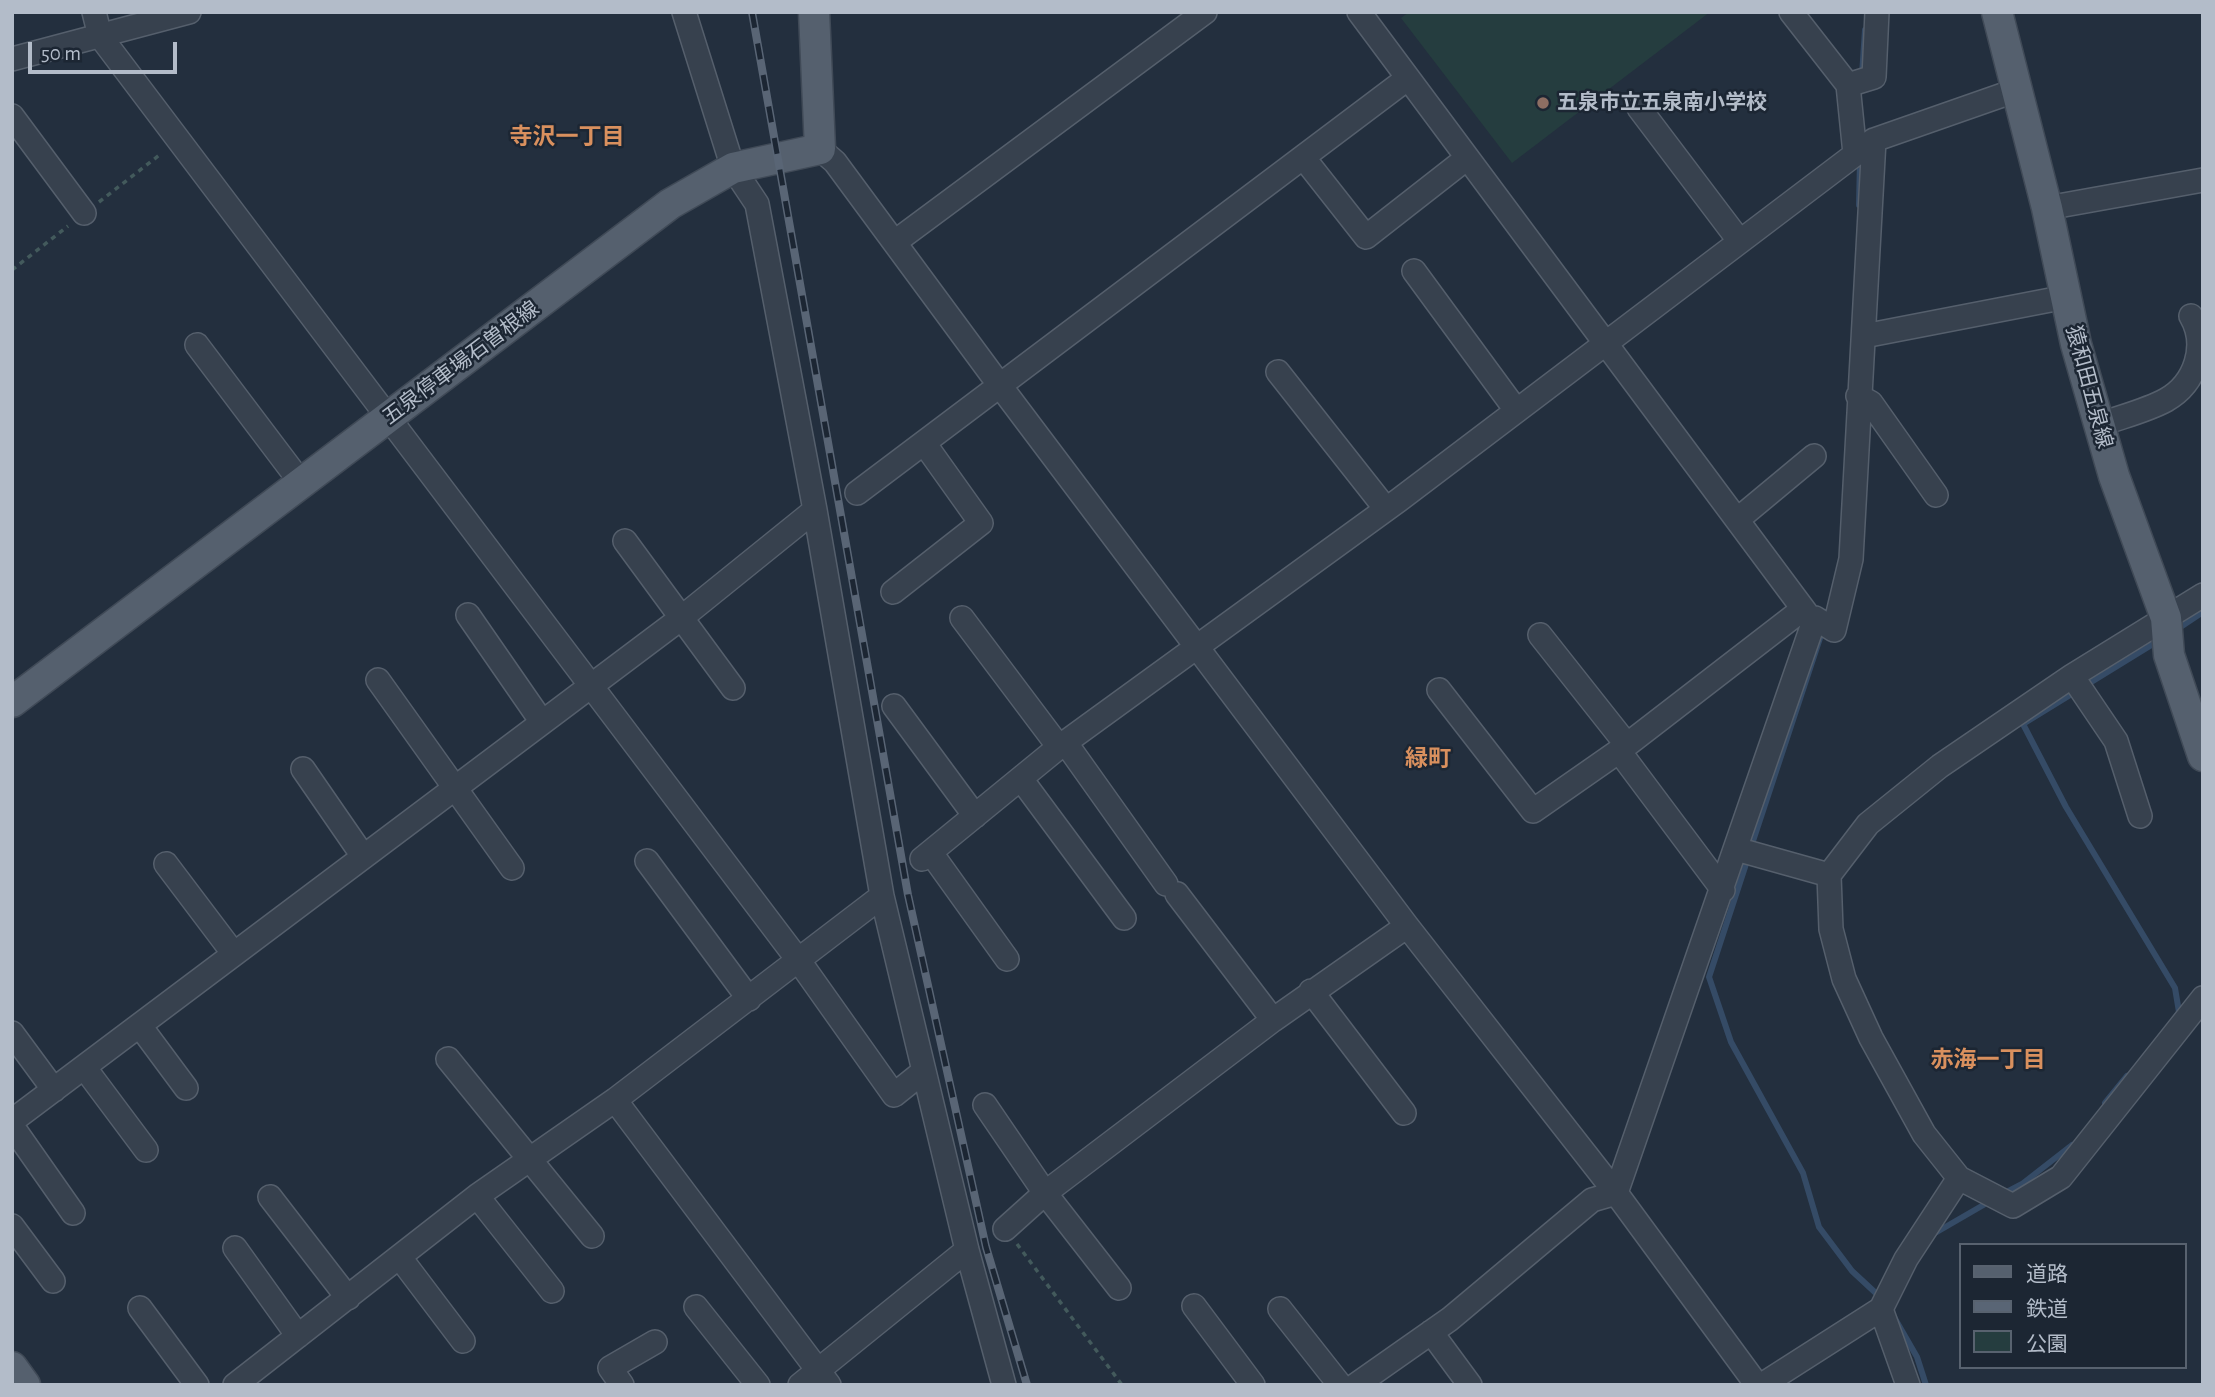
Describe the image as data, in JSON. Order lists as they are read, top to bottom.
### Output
{
  "streets": {
    "main road": ["五泉停車場石曽根線", "猿和田五泉線"]
  },
  "districts": ["寺沢一丁目", "緑町", "赤海一丁目"],
  "places": ["五泉市立五泉南小学校"],
  "legend": ["道路", "鉄道", "公園"],
  "scale_bar": "50 m"
}
